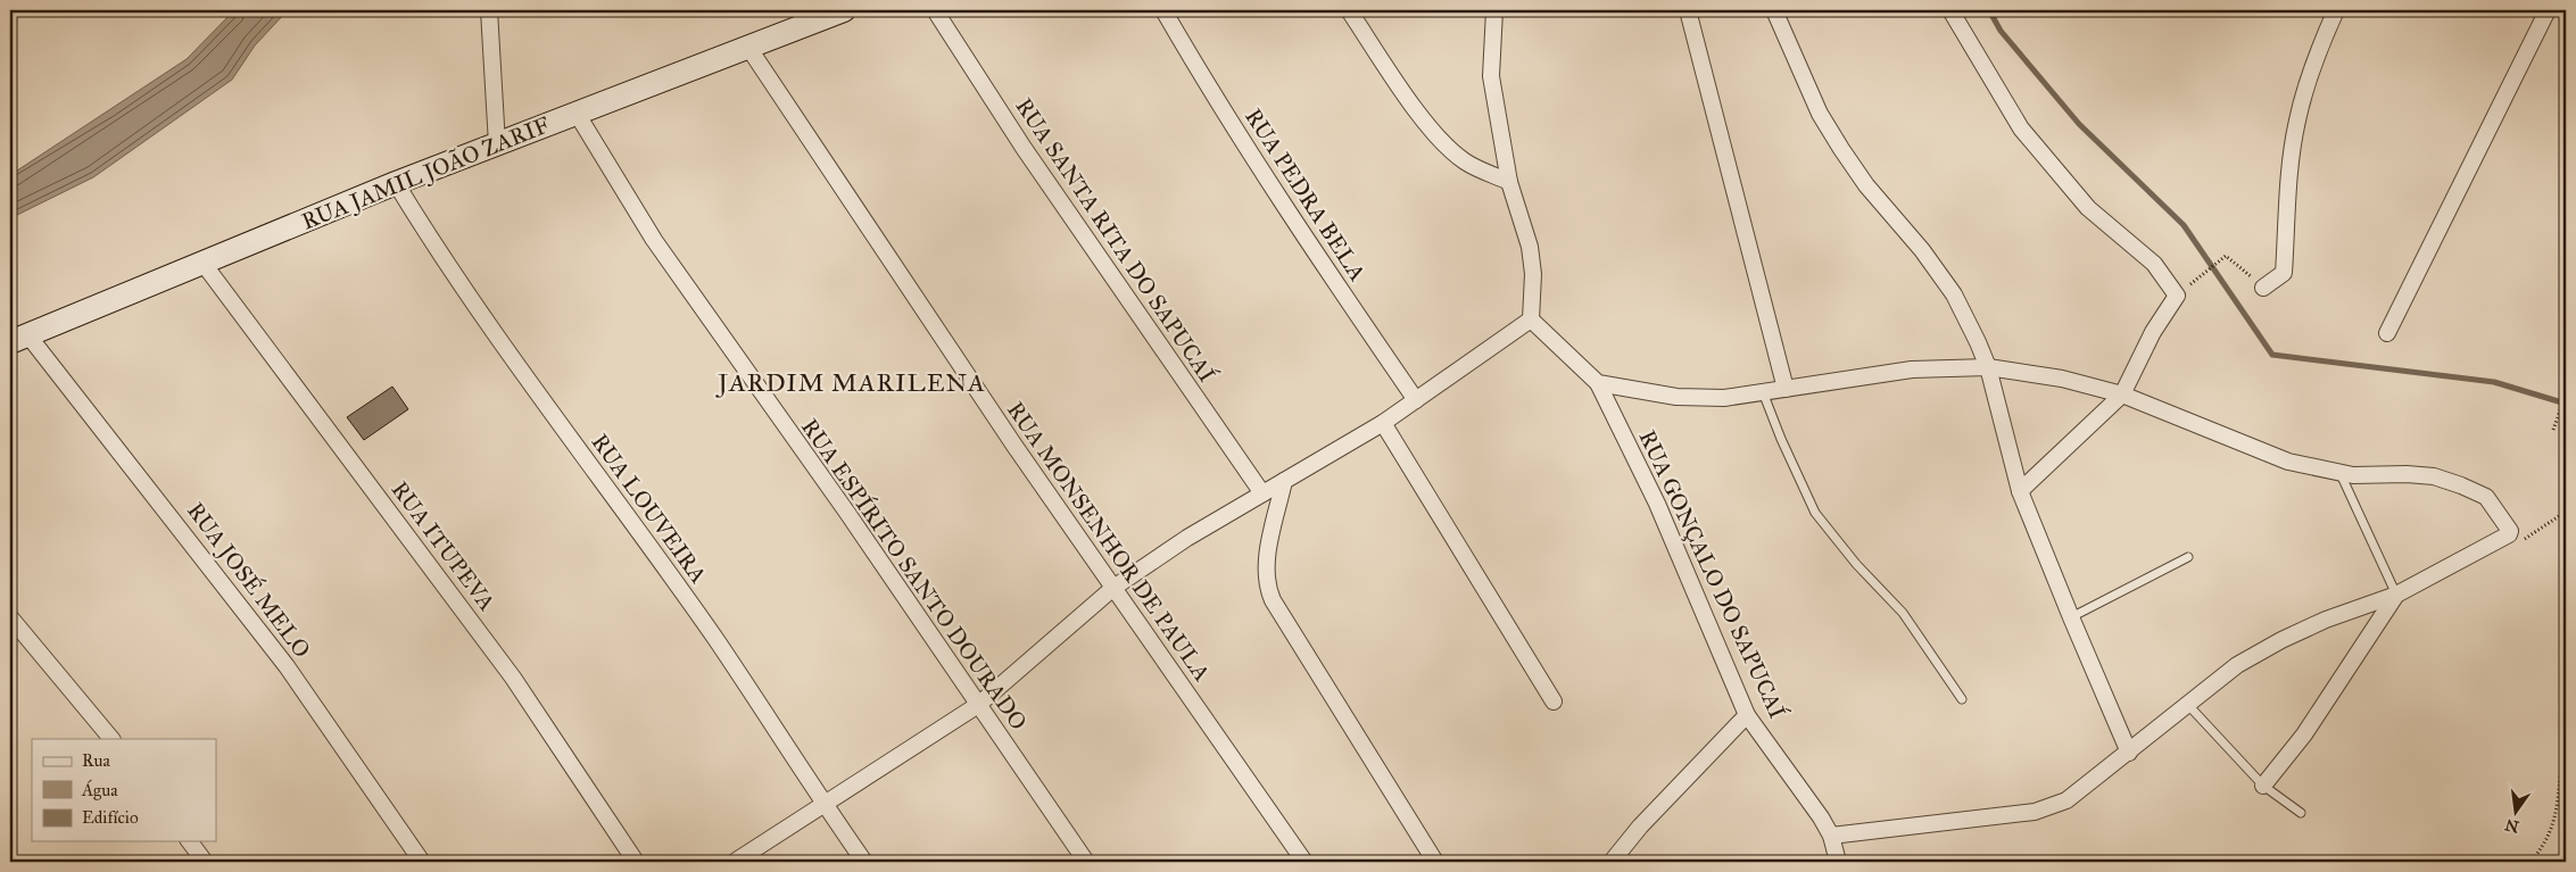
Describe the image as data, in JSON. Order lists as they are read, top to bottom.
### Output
{
  "streets": {
    "main road": ["RUA JAMIL JOÃO ZARIF"],
    "street": [
      "RUA PEDRA BELA",
      "RUA SANTA RITA DO SAPUCAÍ",
      "RUA LOUVEIRA",
      "RUA MONSENHOR DE PAULA",
      "RUA ITUPEVA",
      "RUA ESPÍRITO SANTO DOURADO",
      "RUA GONÇALO DO SAPUCAÍ",
      "RUA JOSÉ MELO"
    ]
  },
  "crossings": [
    ["RUA JAMIL JOÃO ZARIF", "RUA LOUVEIRA"],
    ["RUA JAMIL JOÃO ZARIF", "RUA MONSENHOR DE PAULA"],
    ["RUA JAMIL JOÃO ZARIF", "RUA ITUPEVA"],
    ["RUA JAMIL JOÃO ZARIF", "RUA ESPÍRITO SANTO DOURADO"],
    ["RUA JAMIL JOÃO ZARIF", "RUA JOSÉ MELO"]
  ],
  "districts": ["JARDIM MARILENA"],
  "legend": ["Rua", "Água", "Edifício"],
  "north": "bottom"
}
